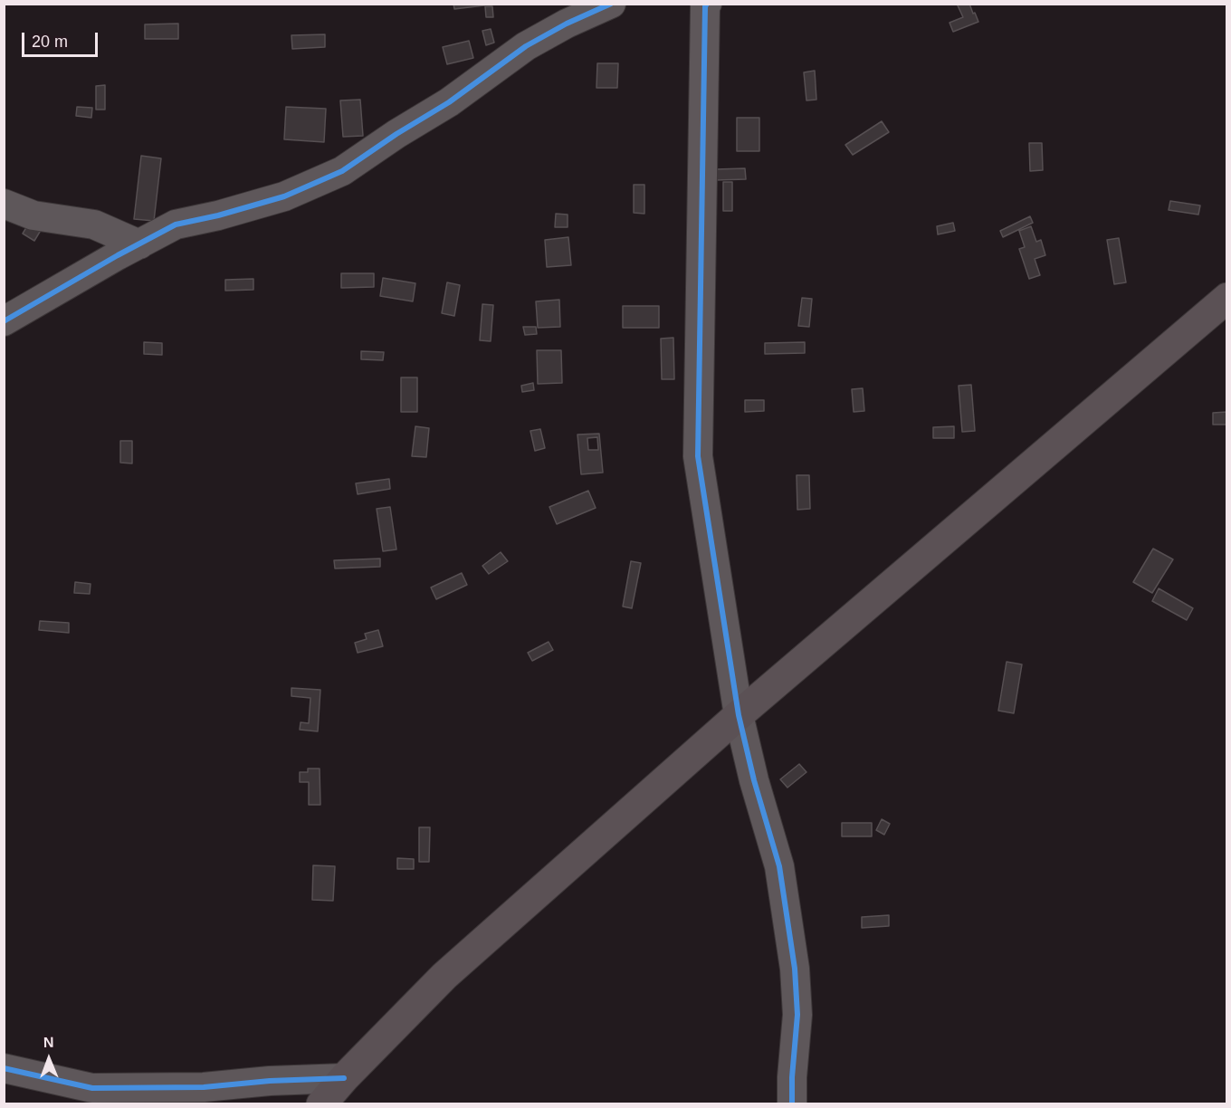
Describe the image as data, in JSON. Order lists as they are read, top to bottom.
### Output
{
  "scale_bar": "20 m",
  "north": "top"
}
